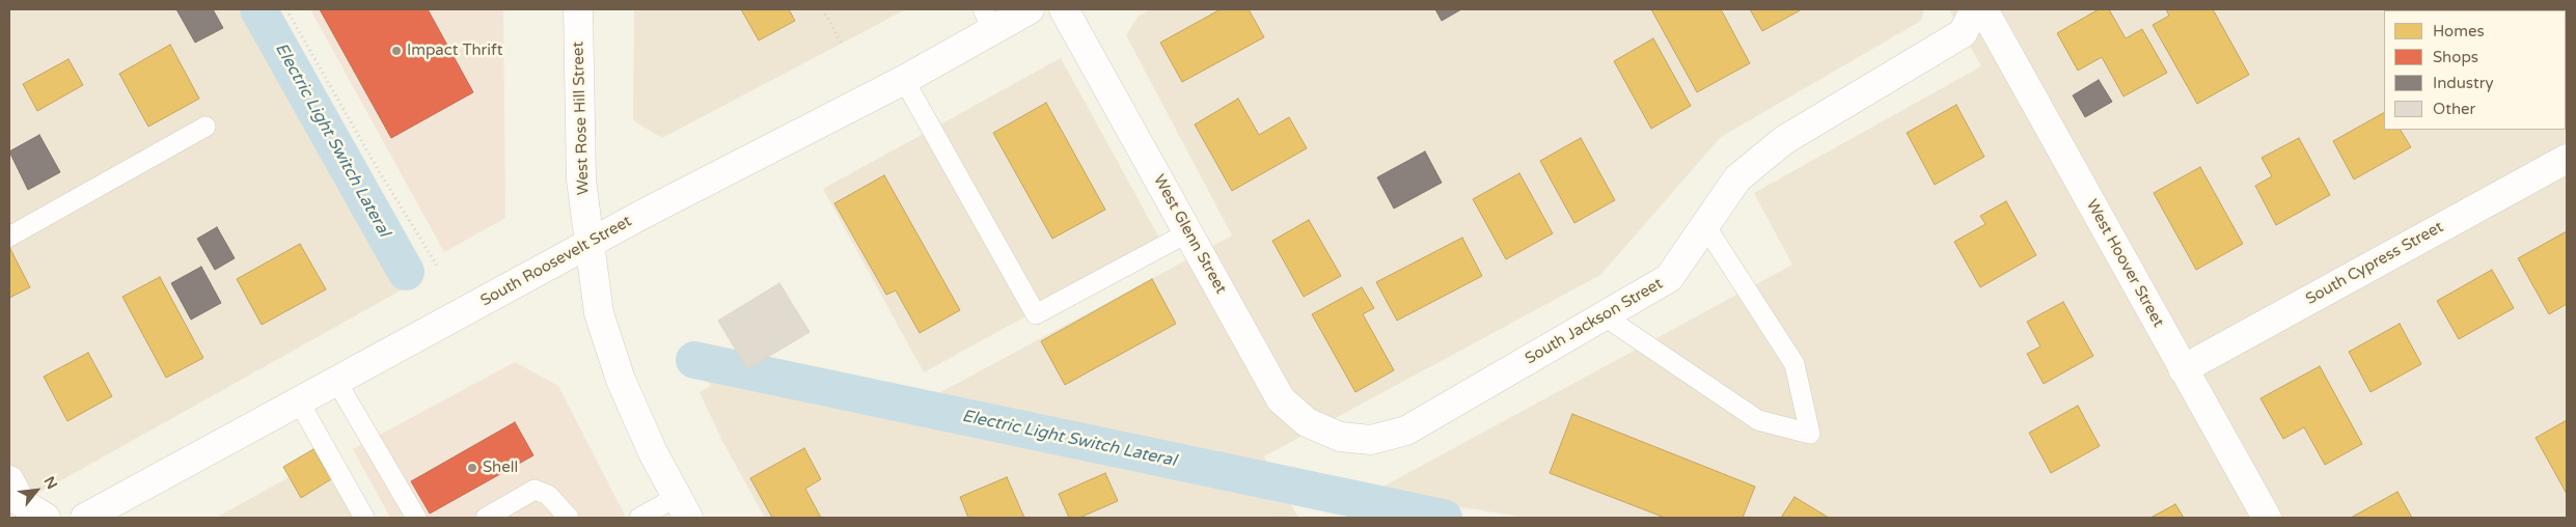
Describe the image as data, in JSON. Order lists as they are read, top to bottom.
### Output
{
  "streets": {
    "street": [
      "West Rose Hill Street",
      "West Glenn Street",
      "South Roosevelt Street",
      "West Hoover Street",
      "South Cypress Street",
      "South Jackson Street"
    ]
  },
  "crossings": [
    ["West Rose Hill Street", "South Roosevelt Street"],
    ["West Glenn Street", "South Jackson Street"],
    ["West Hoover Street", "South Cypress Street"]
  ],
  "water": ["Electric Light Switch Lateral"],
  "places": ["Impact Thrift", "Shell"],
  "legend": [
    "Homes",
    "Shops",
    "Industry",
    "Other"
  ],
  "north": "top right"
}
